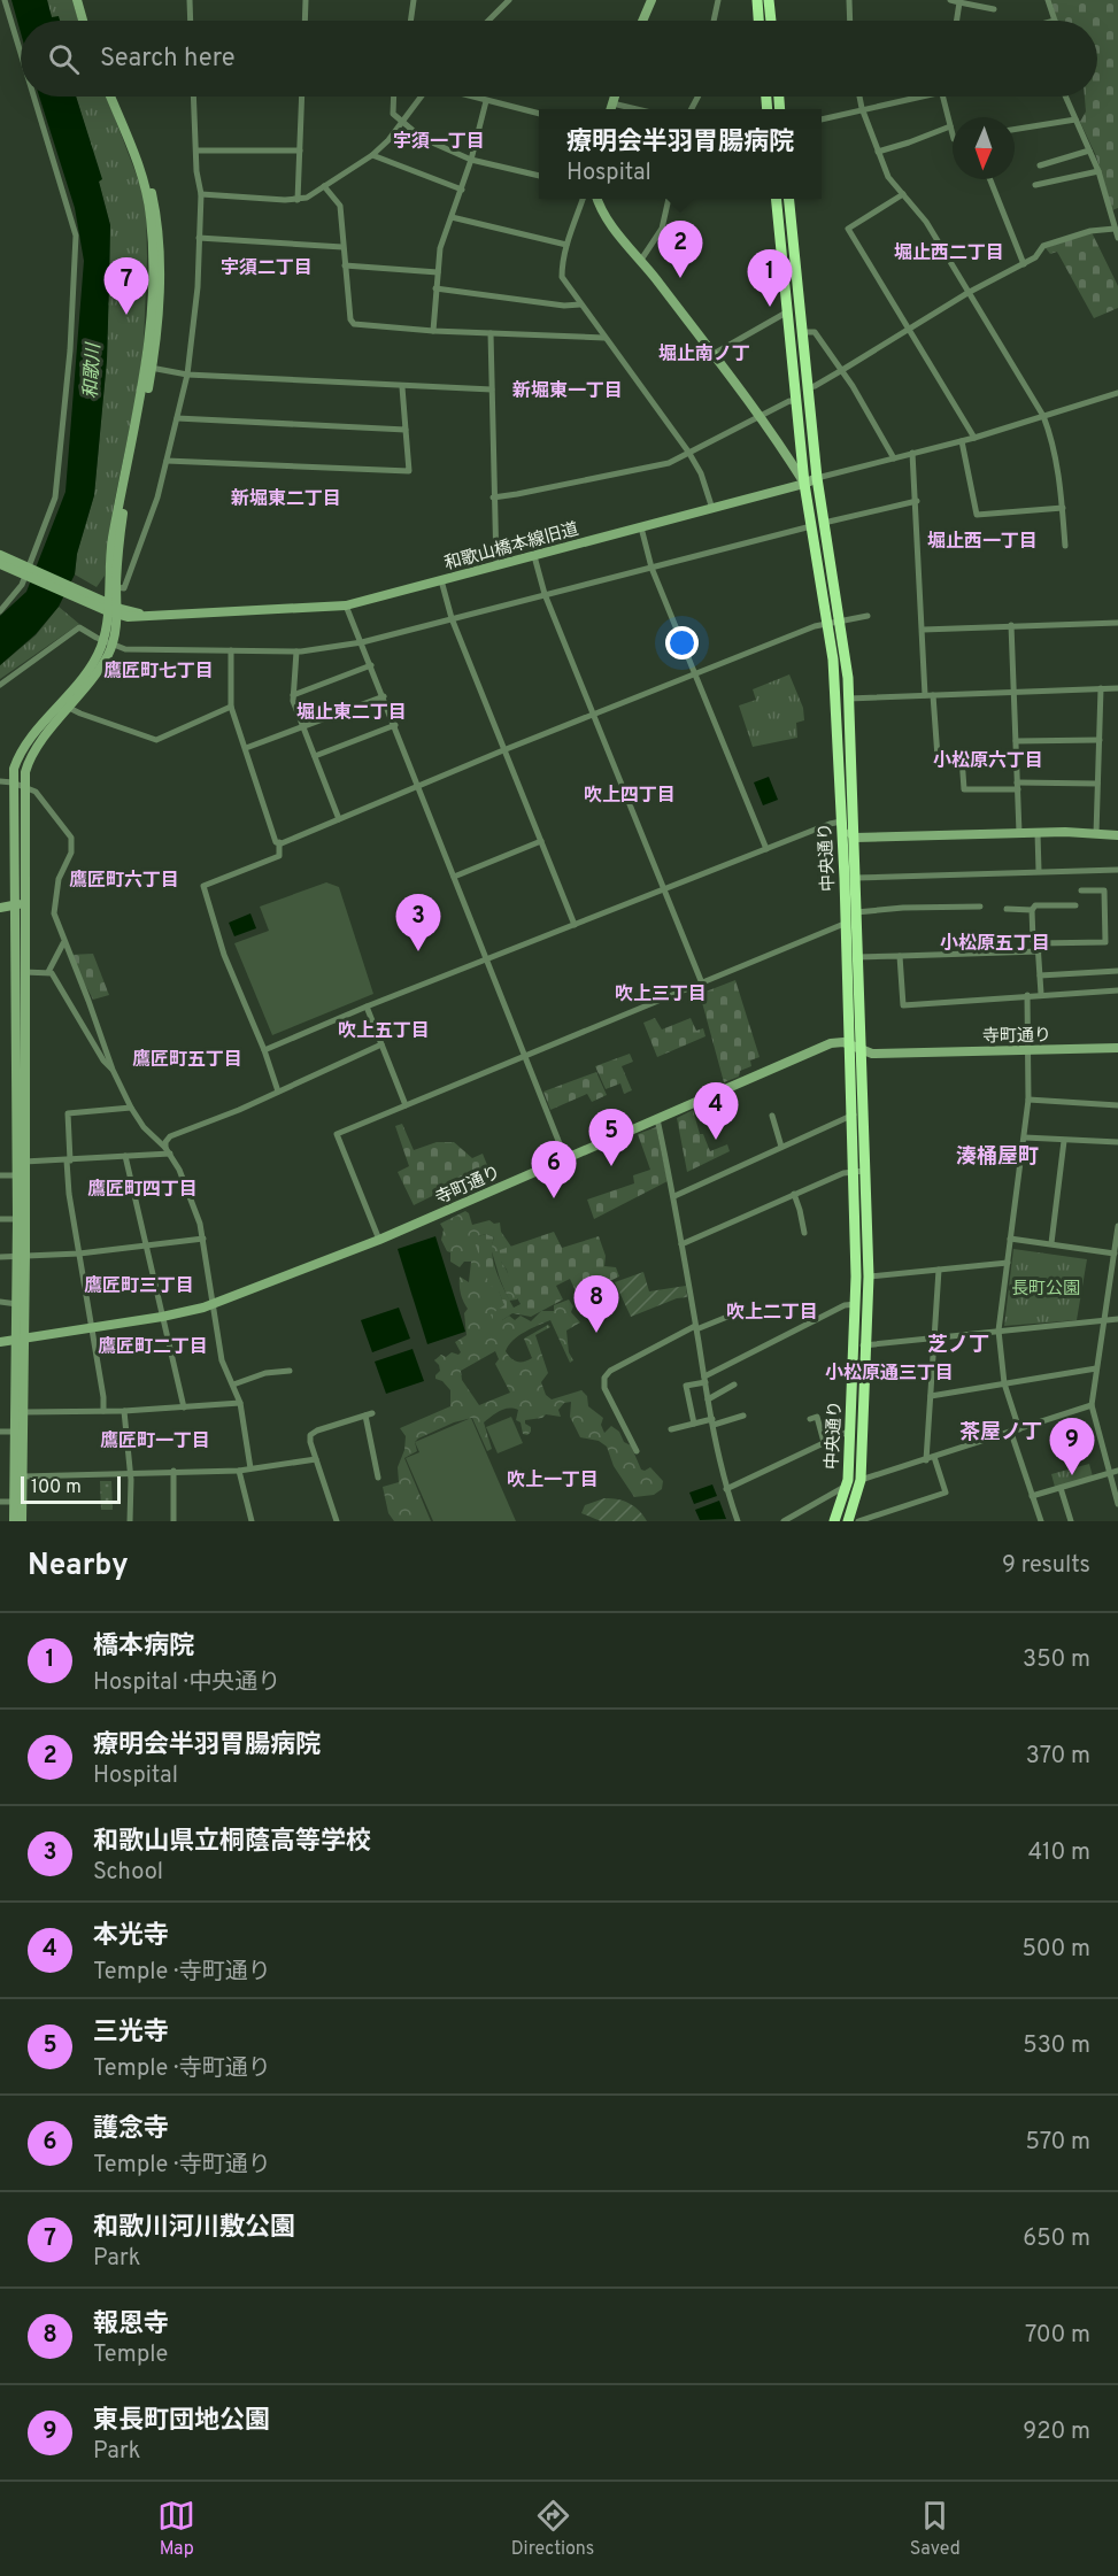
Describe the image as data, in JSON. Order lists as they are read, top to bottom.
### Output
{
  "streets": {
    "highway": ["中央通り"],
    "street": ["和歌山橋本線旧道", "寺町通り"]
  },
  "crossings": [
    ["和歌山橋本線旧道", "中央通り"],
    ["中央通り", "寺町通り"]
  ],
  "districts": [
    "宇須一丁目",
    "堀止西二丁目",
    "宇須二丁目",
    "堀止南ノ丁",
    "新堀東一丁目",
    "新堀東二丁目",
    "堀止西一丁目",
    "鷹匠町七丁目",
    "堀止東二丁目",
    "小松原六丁目",
    "吹上四丁目",
    "鷹匠町六丁目",
    "小松原五丁目",
    "吹上三丁目",
    "吹上五丁目",
    "鷹匠町五丁目",
    "湊桶屋町",
    "鷹匠町四丁目",
    "鷹匠町三丁目",
    "吹上二丁目",
    "芝ノ丁",
    "鷹匠町二丁目",
    "小松原通三丁目",
    "茶屋ノ丁",
    "鷹匠町一丁目",
    "吹上一丁目"
  ],
  "water": ["和歌川"],
  "parks": ["長町公園"],
  "scale_bar": "100 m",
  "north": "bottom",
  "page": {
    "search": "Search here",
    "popup": ["療明会半羽胃腸病院", "Hospital"],
    "pins": [
      "2",
      "1",
      "7",
      "3",
      "4",
      "5",
      "6",
      "8",
      "9"
    ],
    "scale": "100 m",
    "heading": ["Nearby", "9 results"],
    "list": [
      {
        "mark": "1",
        "name": "橋本病院",
        "note": "Hospital · 中央通り",
        "value": "350 m"
      },
      {
        "mark": "2",
        "name": "療明会半羽胃腸病院",
        "note": "Hospital",
        "value": "370 m"
      },
      {
        "mark": "3",
        "name": "和歌山県立桐蔭高等学校",
        "note": "School",
        "value": "410 m"
      },
      {
        "mark": "4",
        "name": "本光寺",
        "note": "Temple · 寺町通り",
        "value": "500 m"
      },
      {
        "mark": "5",
        "name": "三光寺",
        "note": "Temple · 寺町通り",
        "value": "530 m"
      },
      {
        "mark": "6",
        "name": "護念寺",
        "note": "Temple · 寺町通り",
        "value": "570 m"
      },
      {
        "mark": "7",
        "name": "和歌川河川敷公園",
        "note": "Park",
        "value": "650 m"
      },
      {
        "mark": "8",
        "name": "報恩寺",
        "note": "Temple",
        "value": "700 m"
      },
      {
        "mark": "9",
        "name": "東長町団地公園",
        "note": "Park",
        "value": "920 m"
      }
    ],
    "nav": ["Map", "Directions", "Saved"]
  }
}
